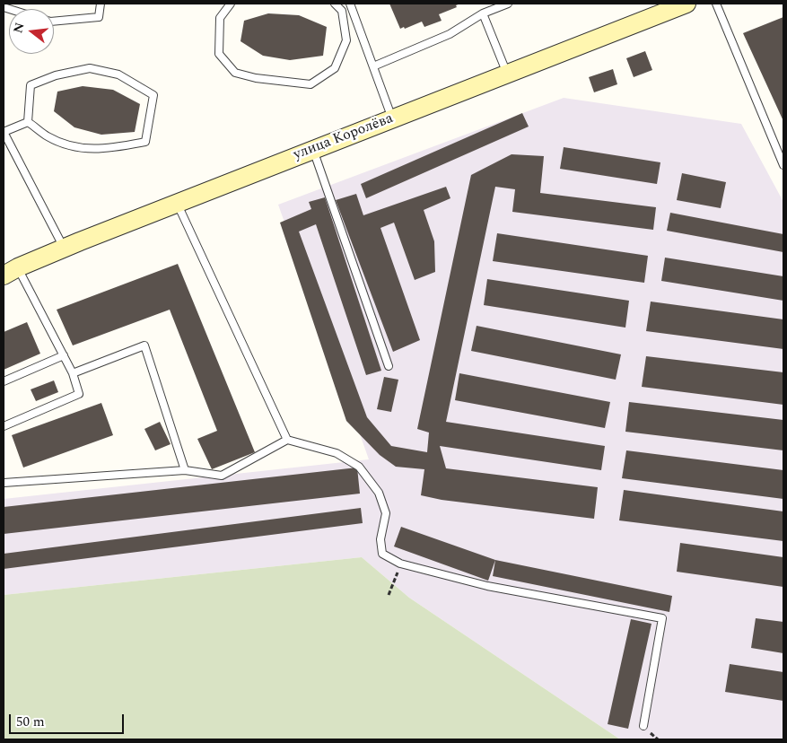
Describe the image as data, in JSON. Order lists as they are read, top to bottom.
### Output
{
  "streets": {
    "street": ["улица Королёва"]
  },
  "scale_bar": "50 m",
  "north": "left"
}
